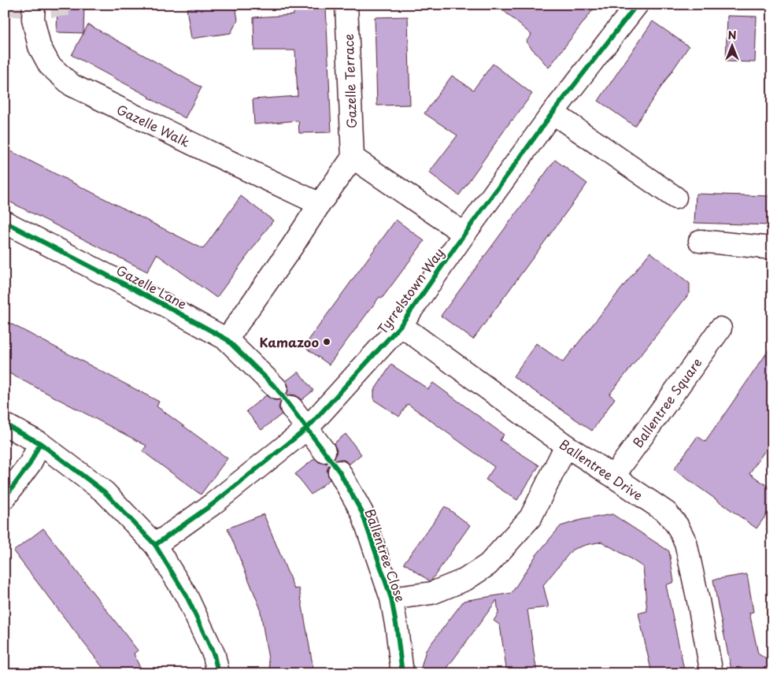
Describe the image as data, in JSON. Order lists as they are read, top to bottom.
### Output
{
  "streets": {
    "street": [
      "Gazelle Terrace",
      "Gazelle Walk",
      "Gazelle Lane",
      "Tyrrelstown Way",
      "Ballentree Square",
      "Ballentree Drive",
      "Ballentree Close"
    ]
  },
  "crossings": [
    ["Tyrrelstown Way", "Ballentree Drive"],
    ["Ballentree Square", "Ballentree Drive"],
    ["Ballentree Drive", "Ballentree Close"]
  ],
  "places": ["Kamazoo"],
  "north": "top"
}
